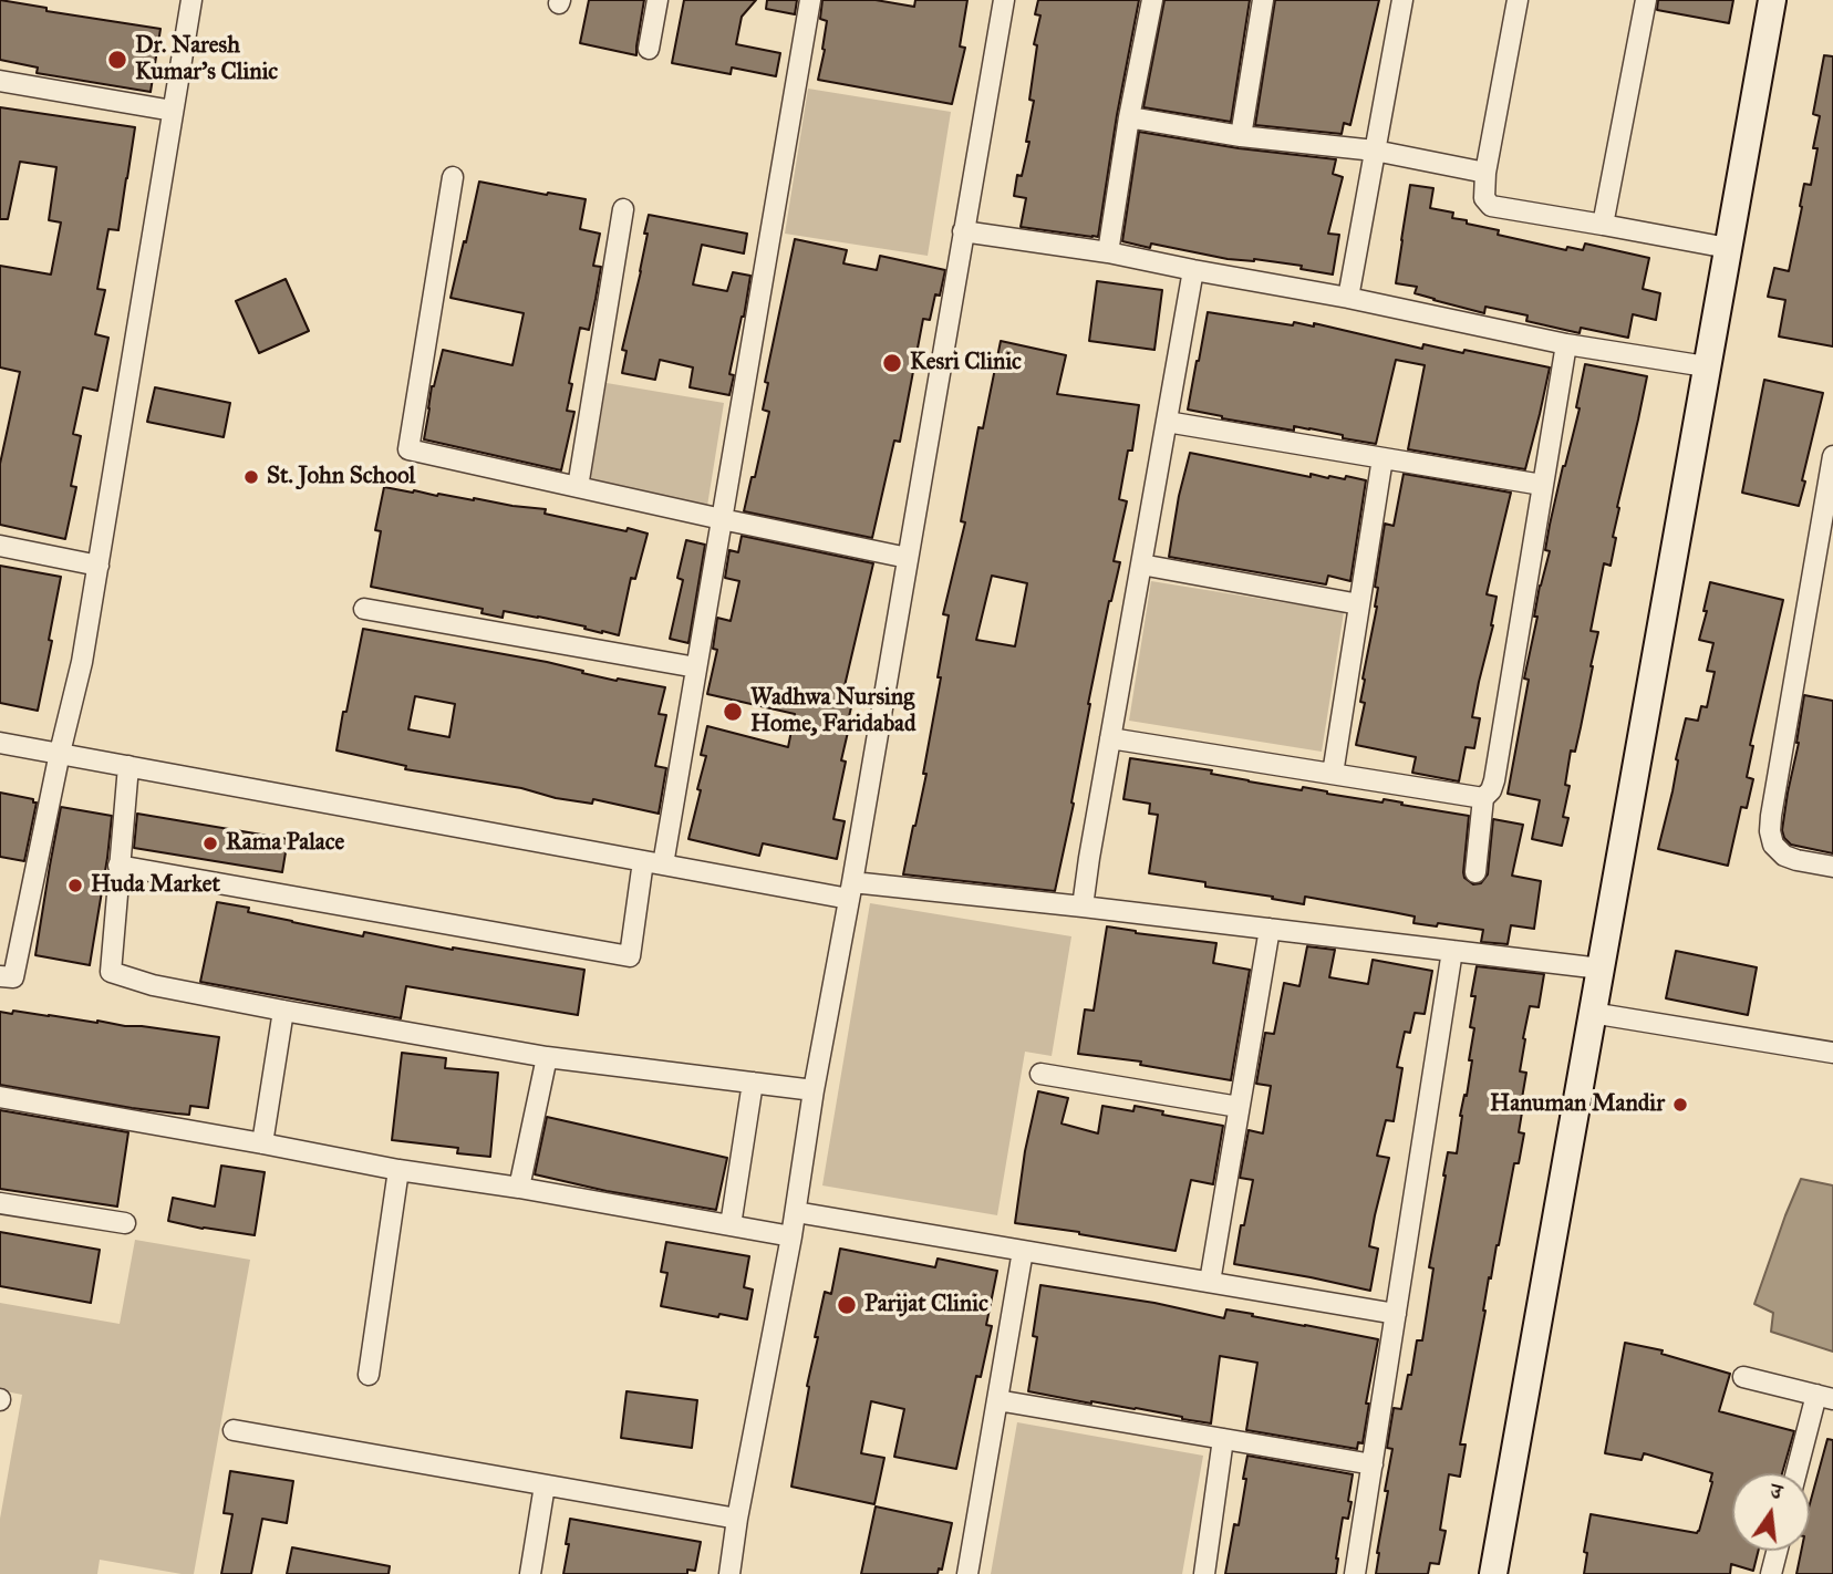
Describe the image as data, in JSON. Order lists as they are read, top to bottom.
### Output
{
  "places": [
    "Dr. Naresh Kumar's Clinic",
    "Kesri Clinic",
    "St. John School",
    "Wadhwa Nursing Home, Faridabad",
    "Rama Palace",
    "Huda Market",
    "Hanuman Mandir",
    "Parijat Clinic"
  ],
  "north": "top"
}
